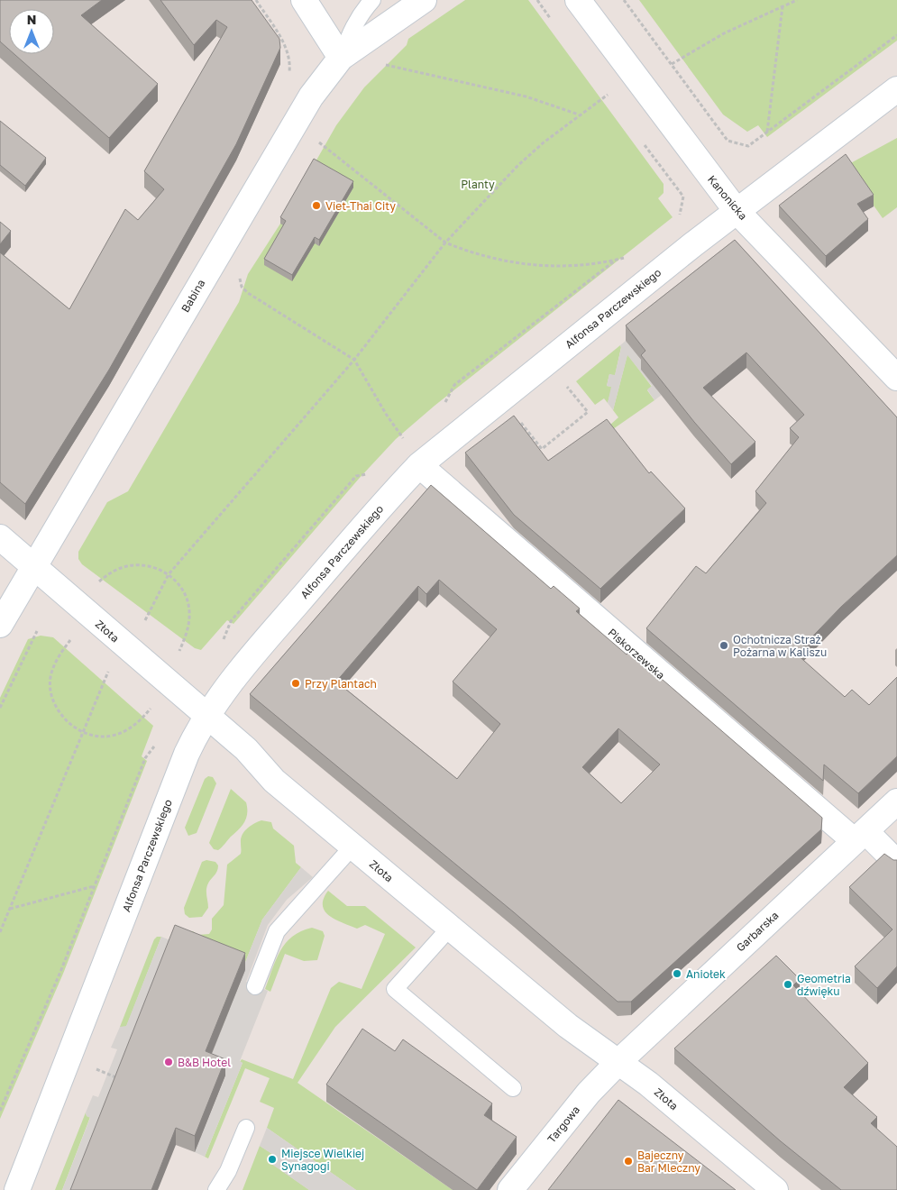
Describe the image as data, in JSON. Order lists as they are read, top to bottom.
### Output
{
  "streets": {
    "street": [
      "Kanonicka",
      "Babina",
      "Alfonsa Parczewskiego",
      "Złota",
      "Piskorzewska",
      "Garbarska",
      "Targowa"
    ]
  },
  "crossings": [
    ["Kanonicka", "Alfonsa Parczewskiego"],
    ["Babina", "Złota"],
    ["Alfonsa Parczewskiego", "Złota"],
    ["Alfonsa Parczewskiego", "Piskorzewska"],
    ["Złota", "Garbarska"],
    ["Złota", "Targowa"],
    ["Piskorzewska", "Garbarska"],
    ["Garbarska", "Targowa"]
  ],
  "parks": ["Planty"],
  "places": [
    "Viet-Thai City",
    "Ochotnicza Straż Pożarna w Kaliszu",
    "Przy Plantach",
    "Aniołek",
    "Geometria dźwięku",
    "B&B Hotel",
    "Miejsce Wielkiej Synagogi",
    "Bajeczny Bar Mleczny"
  ],
  "north": "top"
}
